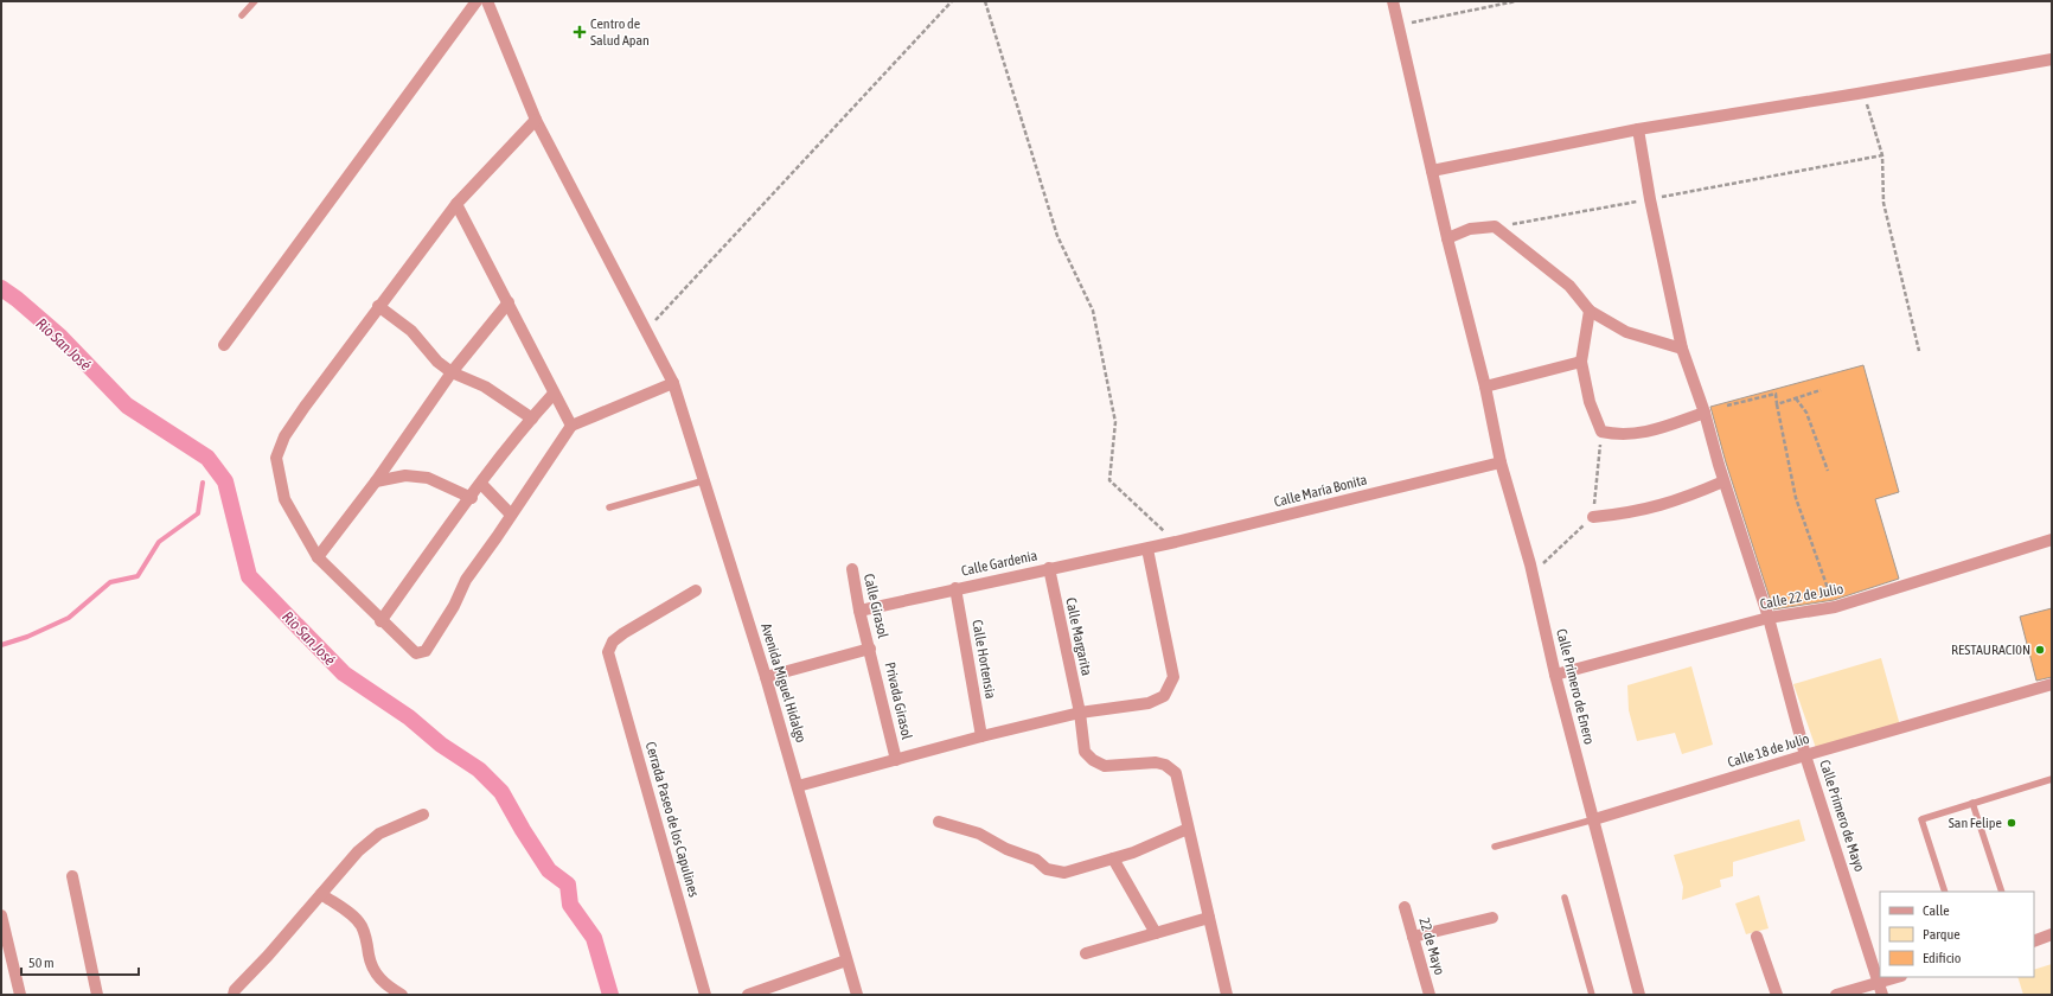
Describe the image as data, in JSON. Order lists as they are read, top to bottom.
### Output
{
  "streets": {
    "street": [
      "Calle María Bonita",
      "Calle Gardenia",
      "Calle 22 de Julio",
      "Calle Girasol",
      "Calle Margarita",
      "Calle Hortensia",
      "Avenida Miguel Hidalgo",
      "Calle Primero de Enero",
      "Privada Girasol",
      "Calle 18 de Julio",
      "Calle Primero de Mayo",
      "Cerrada Paseo de los Capulines",
      "22 de Mayo"
    ]
  },
  "crossings": [
    ["Calle María Bonita", "Calle Gardenia"],
    ["Calle María Bonita", "Calle Primero de Enero"],
    ["Calle Gardenia", "Calle Girasol"],
    ["Calle Gardenia", "Calle Margarita"],
    ["Calle Gardenia", "Calle Hortensia"],
    ["Calle 22 de Julio", "Calle Primero de Enero"],
    ["Calle 22 de Julio", "Calle Primero de Mayo"],
    ["Calle Girasol", "Privada Girasol"],
    ["Calle Primero de Enero", "Calle 18 de Julio"],
    ["Calle 18 de Julio", "Calle Primero de Mayo"]
  ],
  "water": ["Rio San José"],
  "places": {
    "health": ["Centro de Salud Apan"],
    "other": ["RESTAURACI0N", "San Felipe"]
  },
  "legend": ["Calle", "Parque", "Edificio"],
  "scale_bar": "50 m"
}
